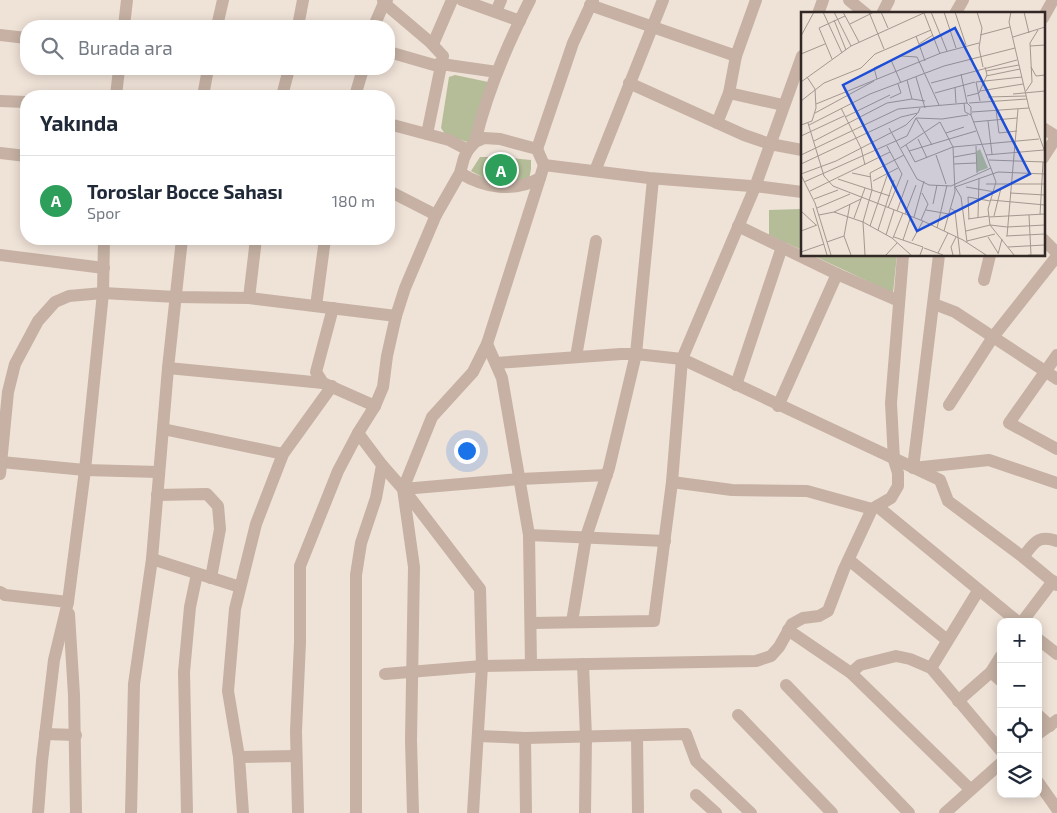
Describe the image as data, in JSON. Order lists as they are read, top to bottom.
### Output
{
  "page": {
    "search": "Burada ara",
    "heading": "Yakında",
    "pins": "A",
    "list": [
      {
        "mark": "A",
        "name": "Toroslar Bocce Sahası",
        "note": "Spor",
        "value": "180 m"
      }
    ],
    "map_buttons": ["+", "−"]
  }
}
